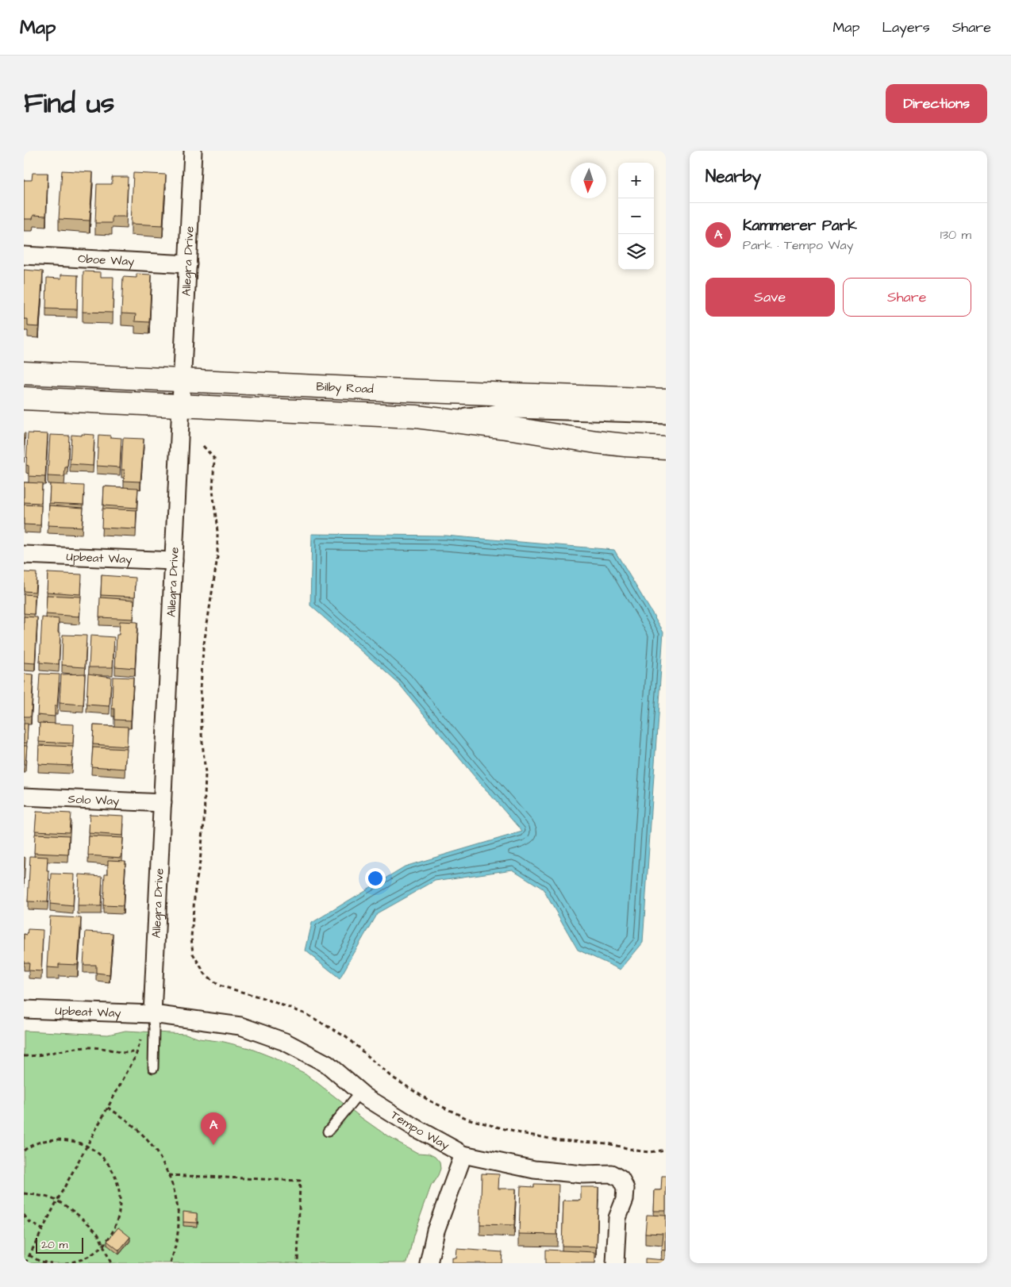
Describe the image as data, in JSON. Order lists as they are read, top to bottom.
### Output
{
  "streets": {
    "street": [
      "Oboe Way",
      "Allegra Drive",
      "Bilby Road",
      "Upbeat Way",
      "Solo Way",
      "Tempo Way"
    ]
  },
  "crossings": [
    ["Oboe Way", "Allegra Drive"],
    ["Allegra Drive", "Bilby Road"],
    ["Allegra Drive", "Upbeat Way"],
    ["Allegra Drive", "Solo Way"],
    ["Allegra Drive", "Tempo Way"],
    ["Upbeat Way", "Tempo Way"]
  ],
  "scale_bar": "20 m",
  "north": "bottom",
  "page": {
    "header": "Map",
    "nav": ["Map", "Layers", "Share"],
    "title": "Find us",
    "buttons": [
      "Directions",
      ["Save", "Share"]
    ],
    "heading": "Nearby",
    "map_buttons": ["+", "−"],
    "list": [
      {
        "mark": "A",
        "name": "Kammerer Park",
        "note": "Park · Tempo Way",
        "value": "130 m"
      }
    ],
    "pins": "A",
    "scale": "20 m"
  }
}
